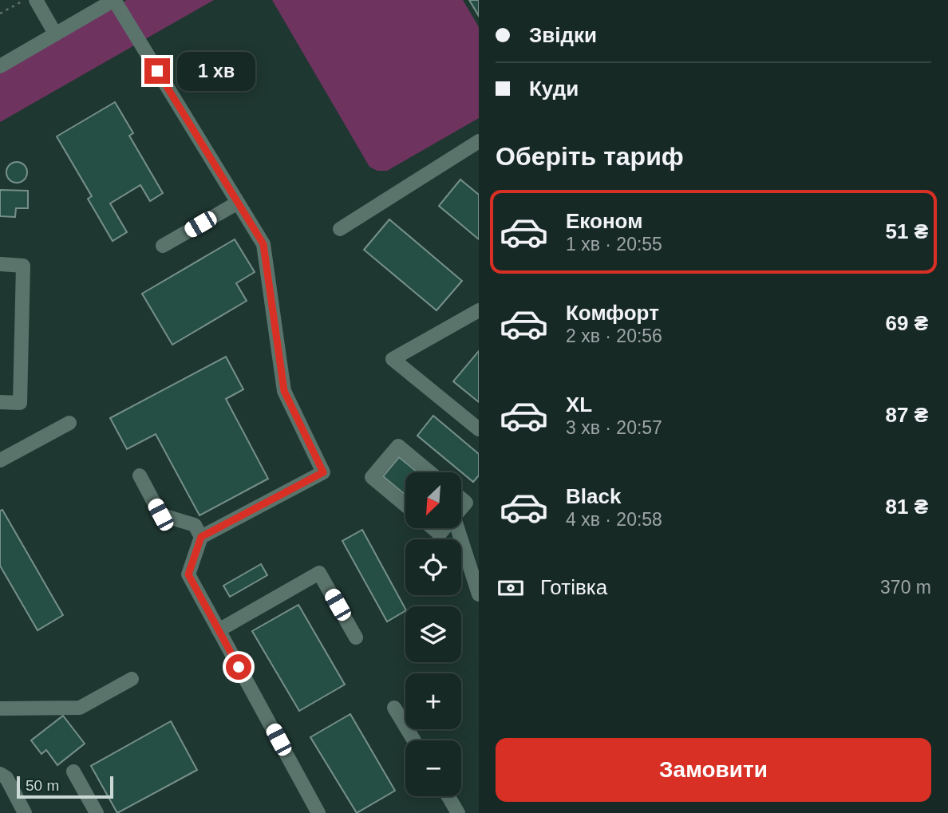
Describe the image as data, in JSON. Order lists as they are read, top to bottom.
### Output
{
  "scale_bar": "50 m",
  "north": "bottom left",
  "page": {
    "banner": ["Звідки", "Куди"],
    "bubble": "1 хв",
    "heading": "Оберіть тариф",
    "list": [
      {
        "name": "Економ",
        "note": "1 хв · 20:55",
        "value": "51 ₴"
      },
      {
        "name": "Комфорт",
        "note": "2 хв · 20:56",
        "value": "69 ₴"
      },
      {
        "name": "XL",
        "note": "3 хв · 20:57",
        "value": "87 ₴"
      },
      {
        "name": "Black",
        "note": "4 хв · 20:58",
        "value": "81 ₴"
      }
    ],
    "map_buttons": ["+", "−"],
    "pay": ["Готівка", "370 m"],
    "buttons": "Замовити",
    "scale": "50 m"
  }
}
